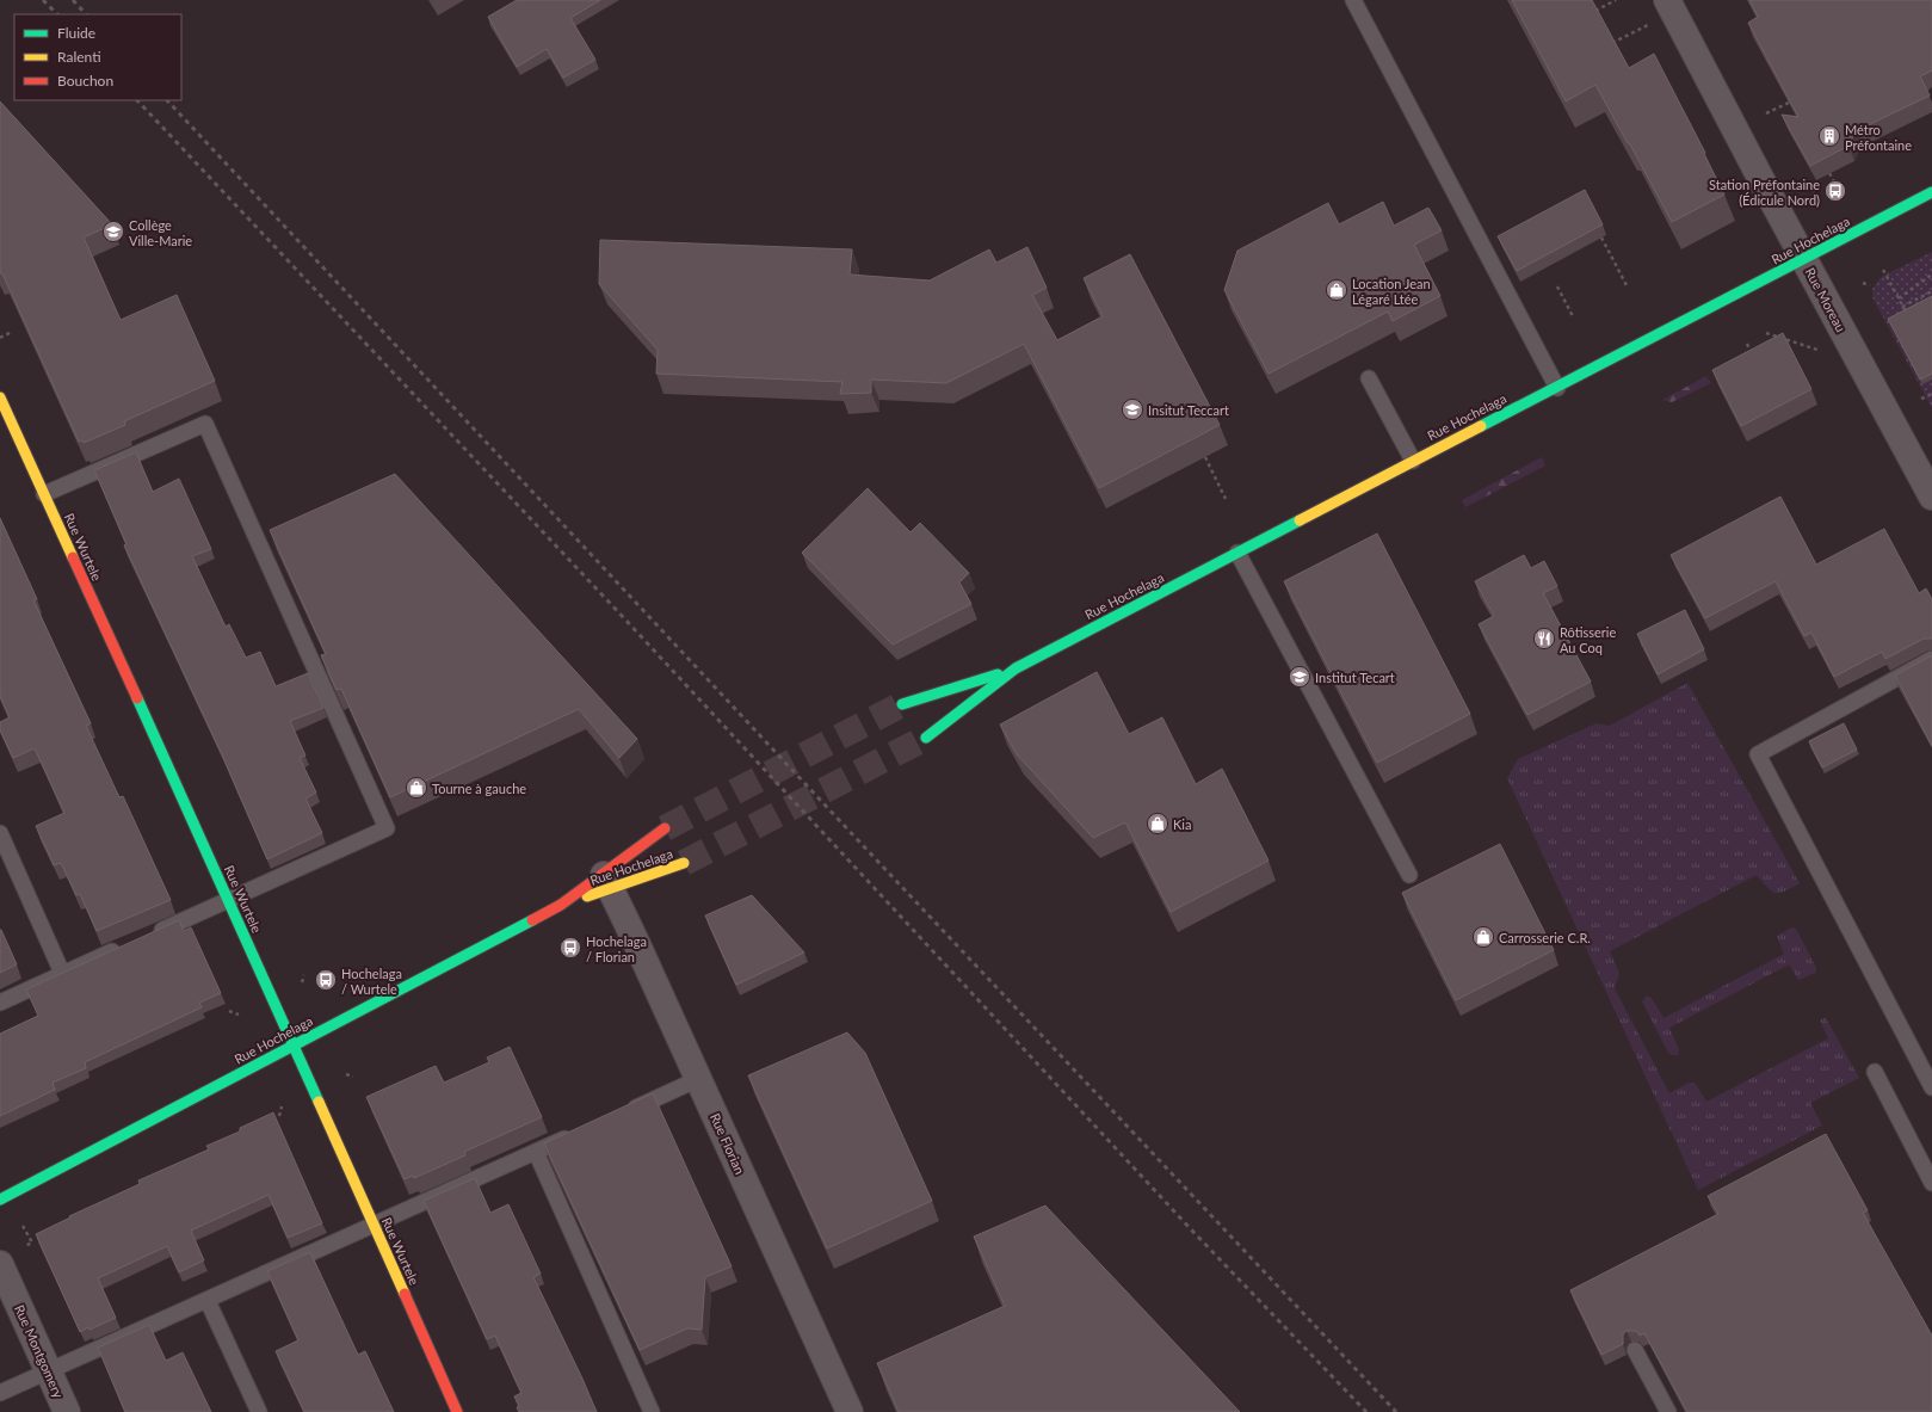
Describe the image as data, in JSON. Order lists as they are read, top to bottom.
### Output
{
  "streets": {
    "street": [
      "Rue Hochelaga",
      "Rue Moreau",
      "Rue Wurtele",
      "Rue Florian",
      "Rue Montgomery"
    ]
  },
  "crossings": [
    ["Rue Hochelaga", "Rue Moreau"],
    ["Rue Hochelaga", "Rue Wurtele"],
    ["Rue Hochelaga", "Rue Florian"]
  ],
  "places": {
    "building": ["Métro Préfontaine"],
    "bus stop": ["Station Préfontaine (Édicule Nord)", "Hochelaga / Florian", "Hochelaga / Wurtele"],
    "school or university": ["Collège Ville-Marie", "Insitut Teccart", "Institut Tecart"],
    "shop": [
      "Location Jean Légaré Ltée",
      "Tourne à gauche",
      "Kia",
      "Carrosserie C.R."
    ],
    "restaurant": ["Rôtisserie Au Coq"]
  },
  "legend": ["Fluide", "Ralenti", "Bouchon"]
}
